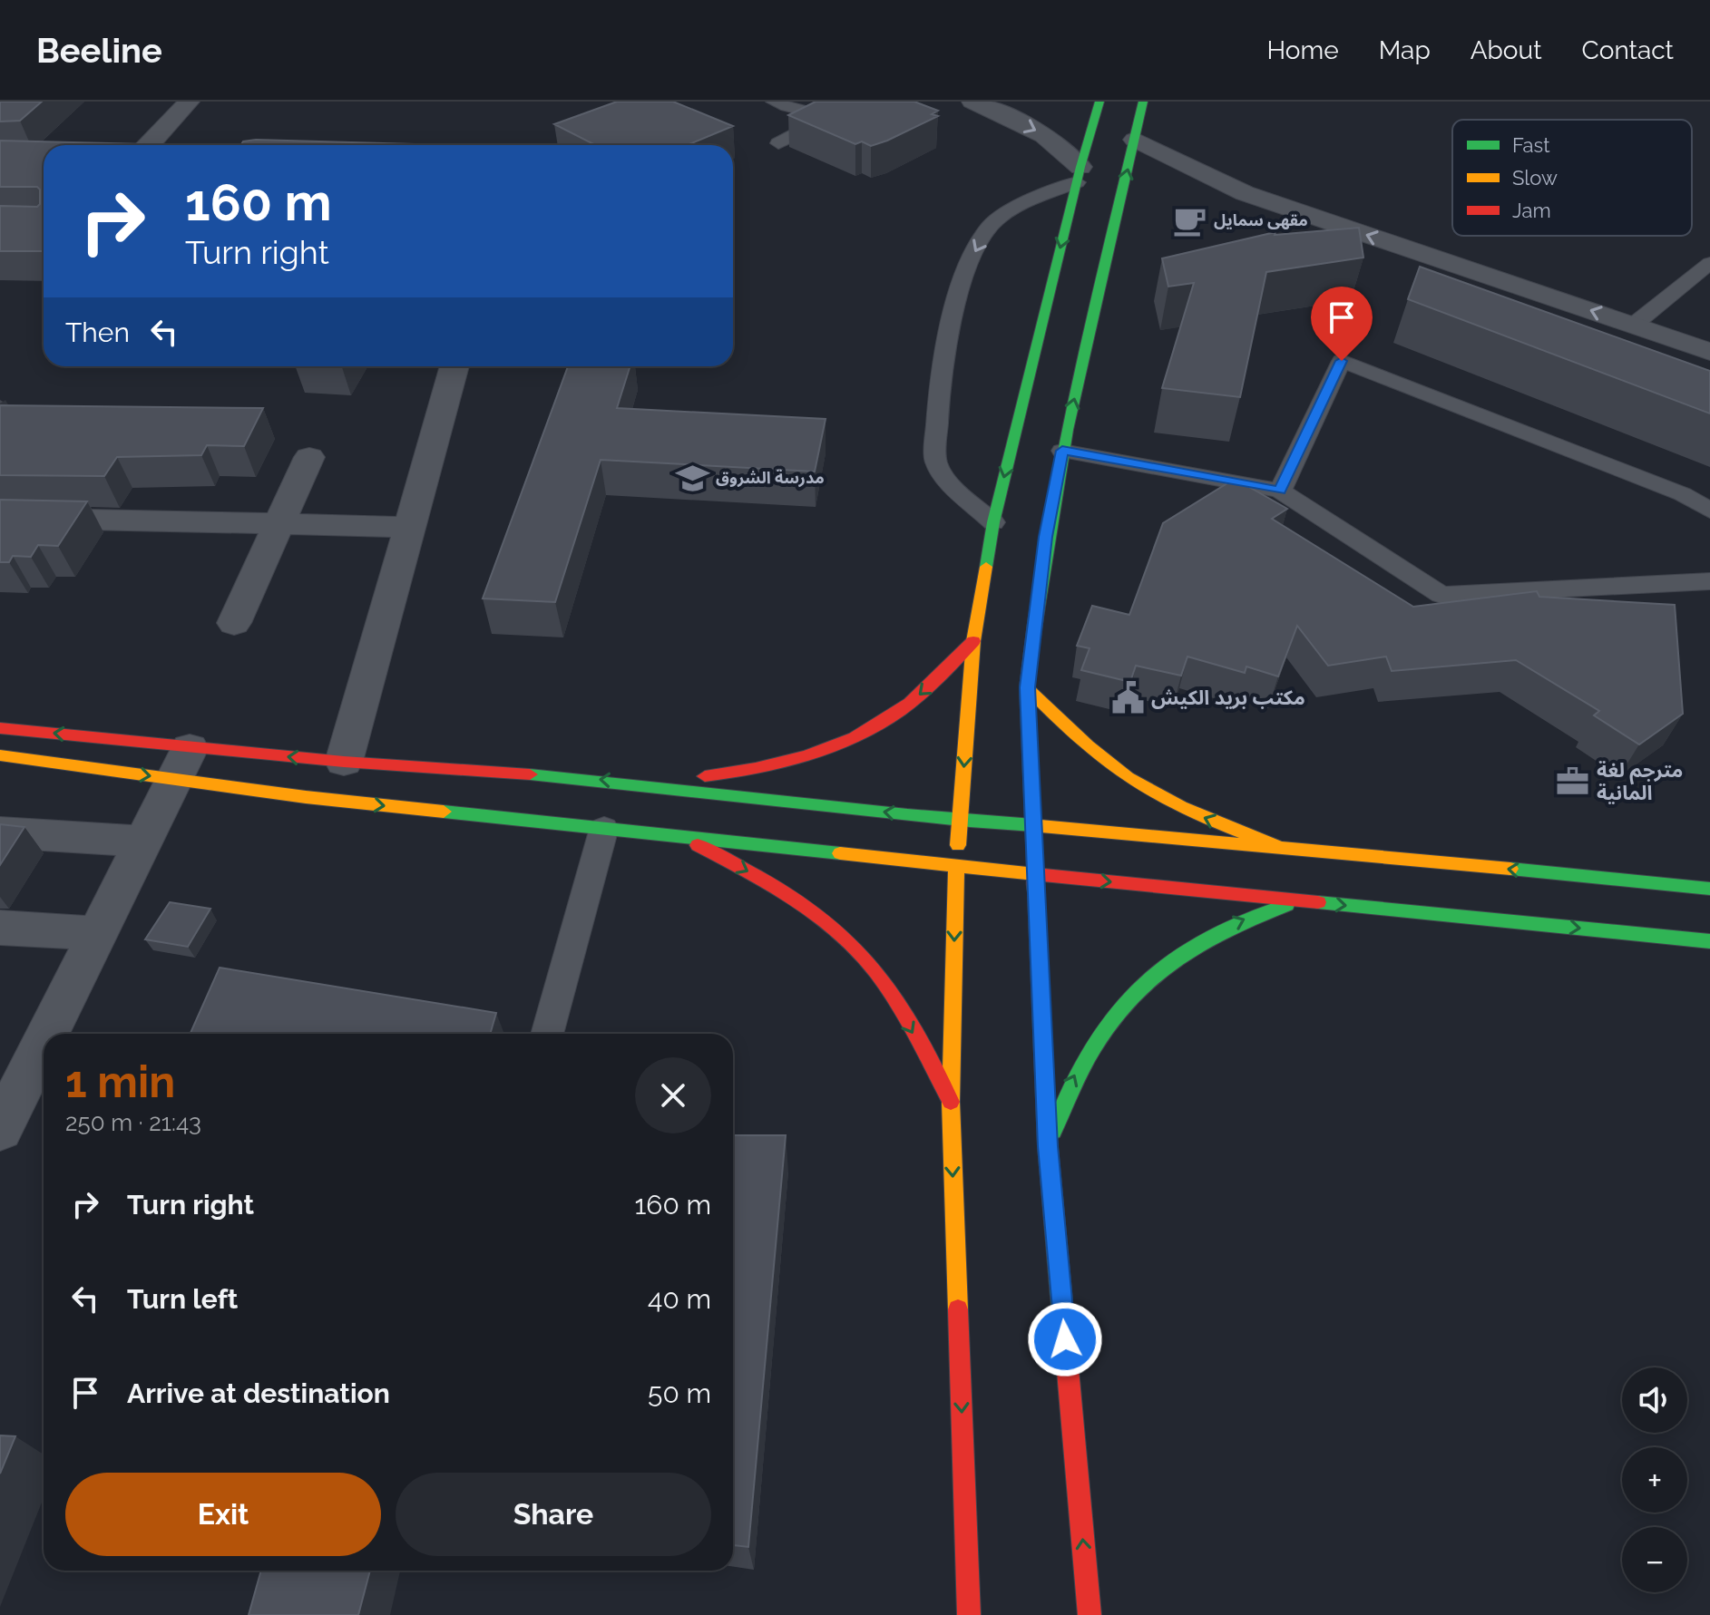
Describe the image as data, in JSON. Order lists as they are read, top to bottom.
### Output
{
  "places": {
    "cafe": ["مقهى سمايل"],
    "school or university": ["مدرسة الشروق"],
    "public building": ["مكتب بريد الكيش"],
    "office": ["مترجم لغة المانية"]
  },
  "legend": ["Fast", "Slow", "Jam"],
  "page": {
    "header": "Beeline",
    "nav": [
      "Home",
      "Map",
      "About",
      "Contact"
    ],
    "turn": ["160 m", "Turn right"],
    "then": "Then",
    "heading": ["1 min", "250 m · 21:43"],
    "list": [
      {
        "name": "Turn right",
        "value": "160 m"
      },
      {
        "name": "Turn left",
        "value": "40 m"
      },
      {
        "name": "Arrive at destination",
        "value": "50 m"
      }
    ],
    "map_buttons": ["+", "−"],
    "buttons": ["Exit", "Share"]
  }
}
